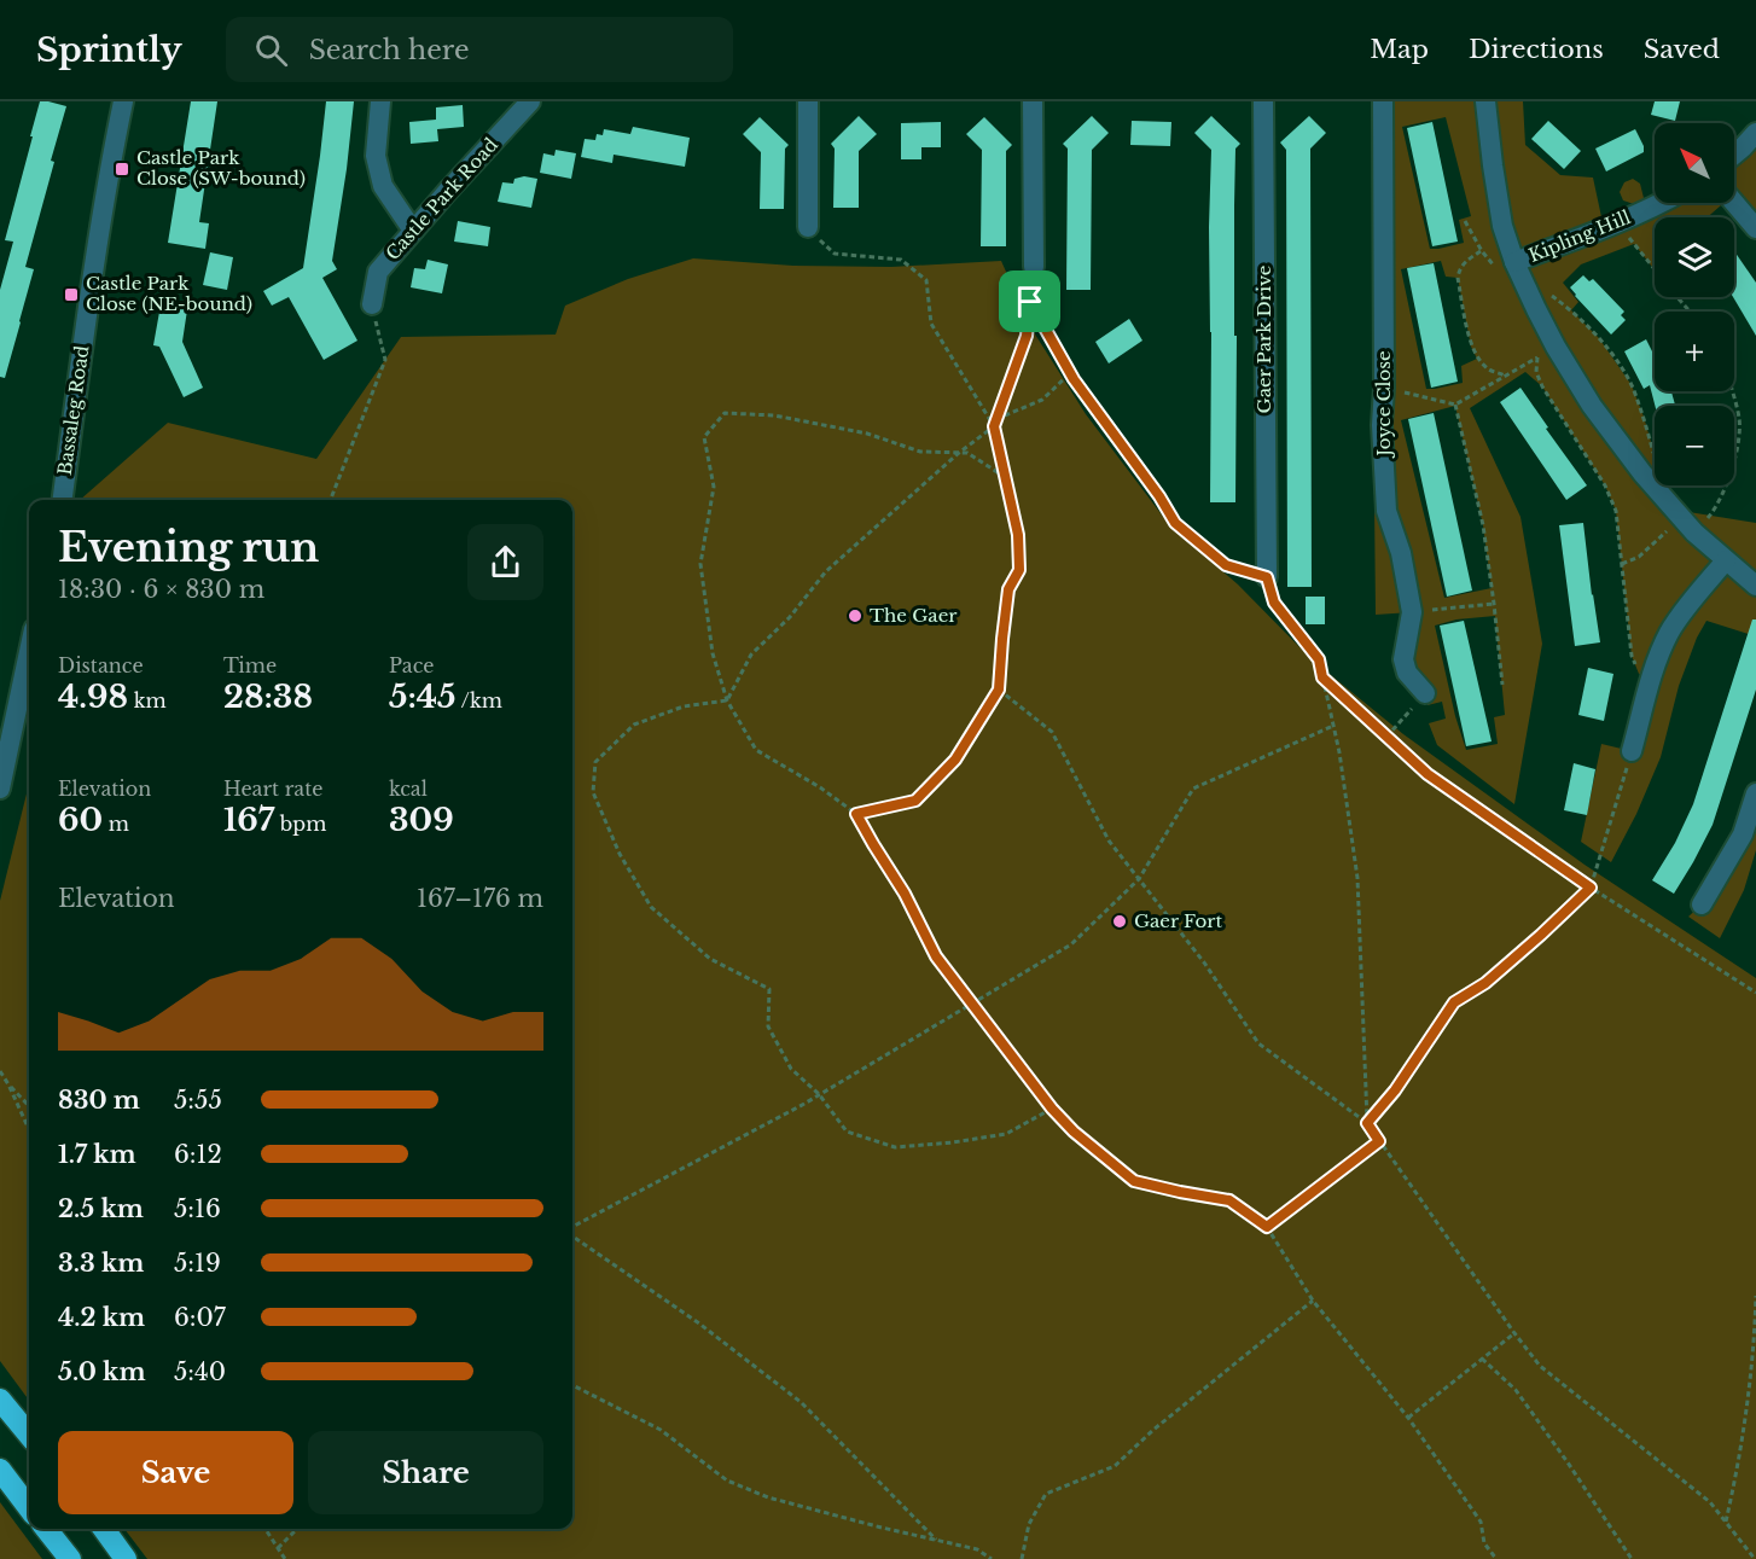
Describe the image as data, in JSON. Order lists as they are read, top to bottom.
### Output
{
  "streets": {
    "street": [
      "Castle Park Road",
      "Kipling Hill",
      "Gaer Park Drive",
      "Joyce Close",
      "Bassaleg Road"
    ]
  },
  "places": {
    "transit": ["Castle Park Close (SW-bound)", "Castle Park Close (NE-bound)"],
    "other": ["The Gaer", "Gaer Fort"]
  },
  "north": "top left",
  "page": {
    "header": "Sprintly",
    "search": "Search here",
    "nav": ["Map", "Directions", "Saved"],
    "map_buttons": ["+", "−"],
    "heading": ["Evening run", "18:30 · 6 × 830 m"],
    "stats": [
      ["Distance", "4.98 km"],
      ["Time", "28:38"],
      ["Pace", "5:45 /km"],
      ["Elevation", "60 m"],
      ["Heart rate", "167 bpm"],
      ["kcal", "309"]
    ],
    "chart": ["Elevation", "167–176 m"],
    "list": [
      {
        "name": "830 m",
        "note": "5:55"
      },
      {
        "name": "1.7 km",
        "note": "6:12"
      },
      {
        "name": "2.5 km",
        "note": "5:16"
      },
      {
        "name": "3.3 km",
        "note": "5:19"
      },
      {
        "name": "4.2 km",
        "note": "6:07"
      },
      {
        "name": "5.0 km",
        "note": "5:40"
      }
    ],
    "buttons": ["Save", "Share"]
  }
}
